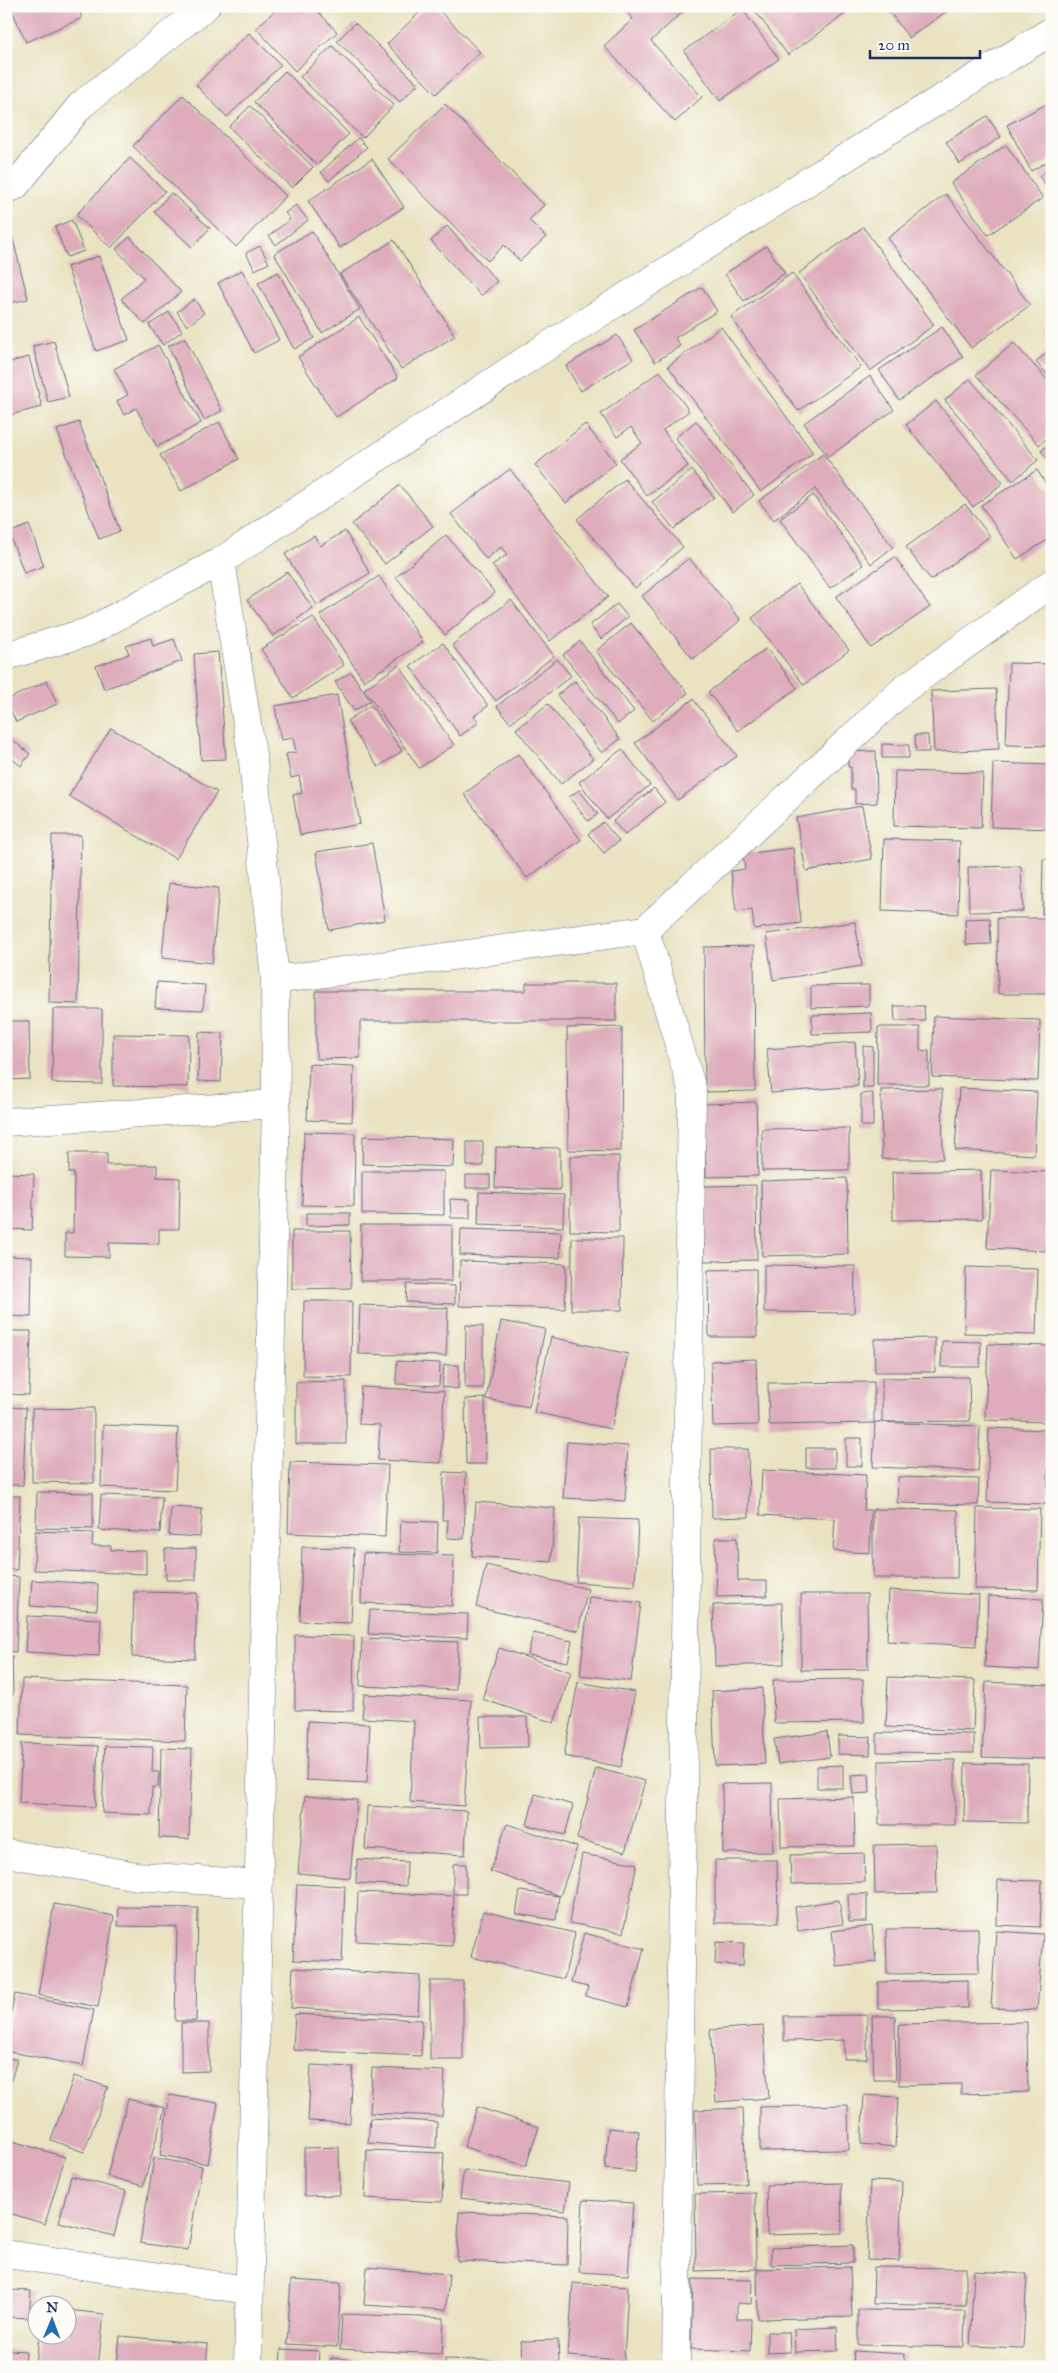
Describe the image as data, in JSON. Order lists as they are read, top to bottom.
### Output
{
  "scale_bar": "20 m",
  "north": "top"
}
